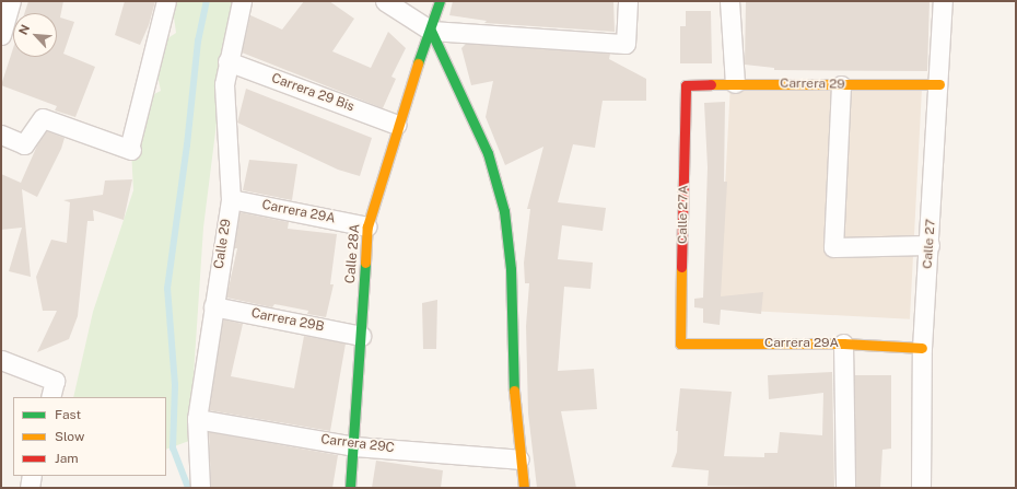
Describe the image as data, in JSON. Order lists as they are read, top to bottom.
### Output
{
  "streets": {
    "street": [
      "Carrera 29",
      "Carrera 29 Bis",
      "Carrera 29A",
      "Calle 27A",
      "Calle 29",
      "Calle 27",
      "Calle 28A",
      "Carrera 29B",
      "Carrera 29C"
    ]
  },
  "crossings": [
    ["Carrera 29", "Calle 27A"],
    ["Carrera 29", "Calle 27"],
    ["Carrera 29 Bis", "Calle 29"],
    ["Carrera 29 Bis", "Calle 28A"],
    ["Carrera 29A", "Calle 27A"],
    ["Carrera 29A", "Calle 29"],
    ["Carrera 29A", "Calle 27"],
    ["Carrera 29A", "Calle 28A"],
    ["Calle 29", "Carrera 29B"],
    ["Calle 29", "Carrera 29C"],
    ["Calle 28A", "Carrera 29B"],
    ["Calle 28A", "Carrera 29C"]
  ],
  "legend": ["Fast", "Slow", "Jam"],
  "north": "top left"
}
